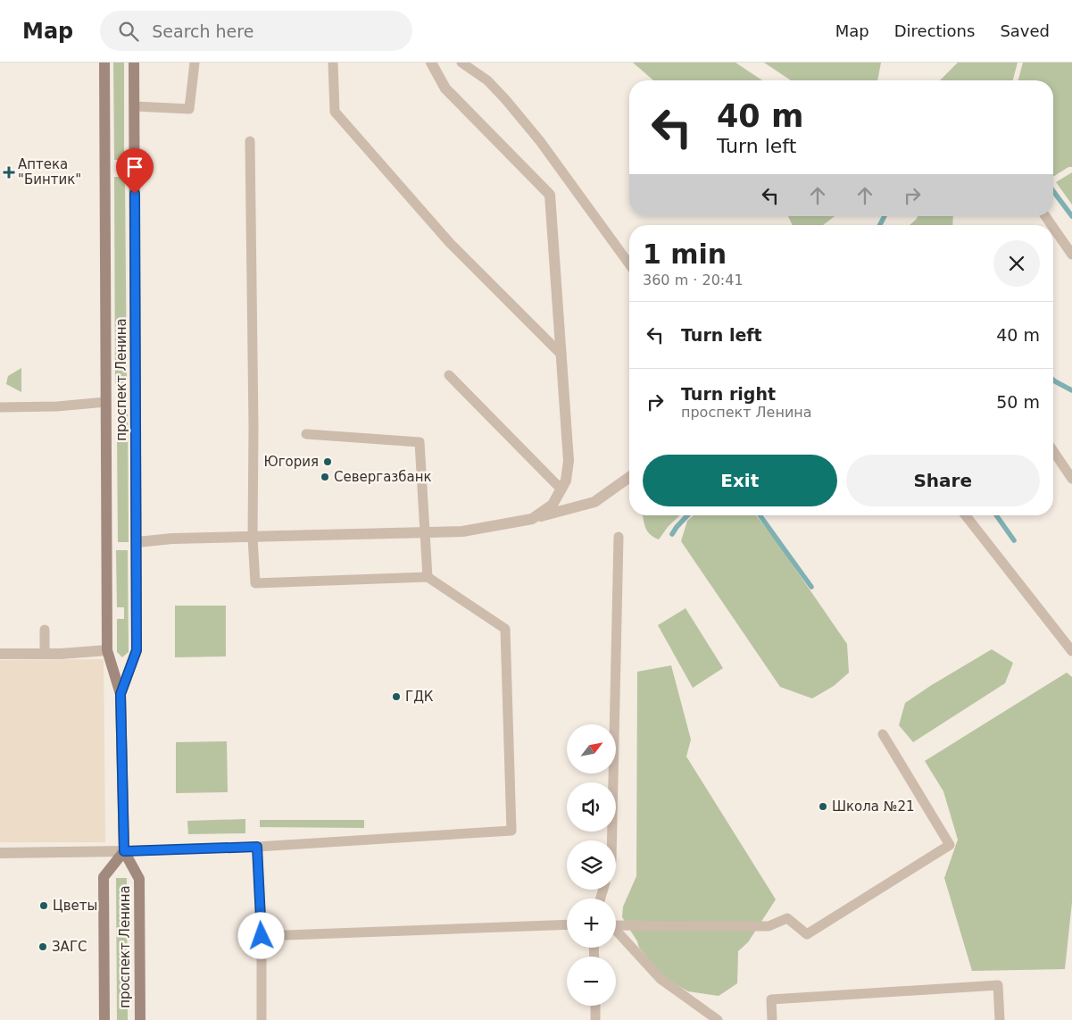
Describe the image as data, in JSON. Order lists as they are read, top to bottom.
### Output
{
  "streets": {
    "main road": ["проспект Ленина"]
  },
  "places": {
    "health": ["Аптека \"Бинтик\""],
    "other": [
      "Югория",
      "Севергазбанк",
      "ГДК",
      "Школа №21",
      "Цветы",
      "ЗАГС"
    ]
  },
  "north": "top right",
  "page": {
    "header": "Map",
    "search": "Search here",
    "nav": ["Map", "Directions", "Saved"],
    "turn": ["40 m", "Turn left"],
    "heading": ["1 min", "360 m · 20:41"],
    "list": [
      {
        "name": "Turn left",
        "value": "40 m"
      },
      {
        "name": "Turn right",
        "note": "проспект Ленина",
        "value": "50 m"
      }
    ],
    "buttons": ["Exit", "Share"],
    "map_buttons": ["+", "−"]
  }
}
